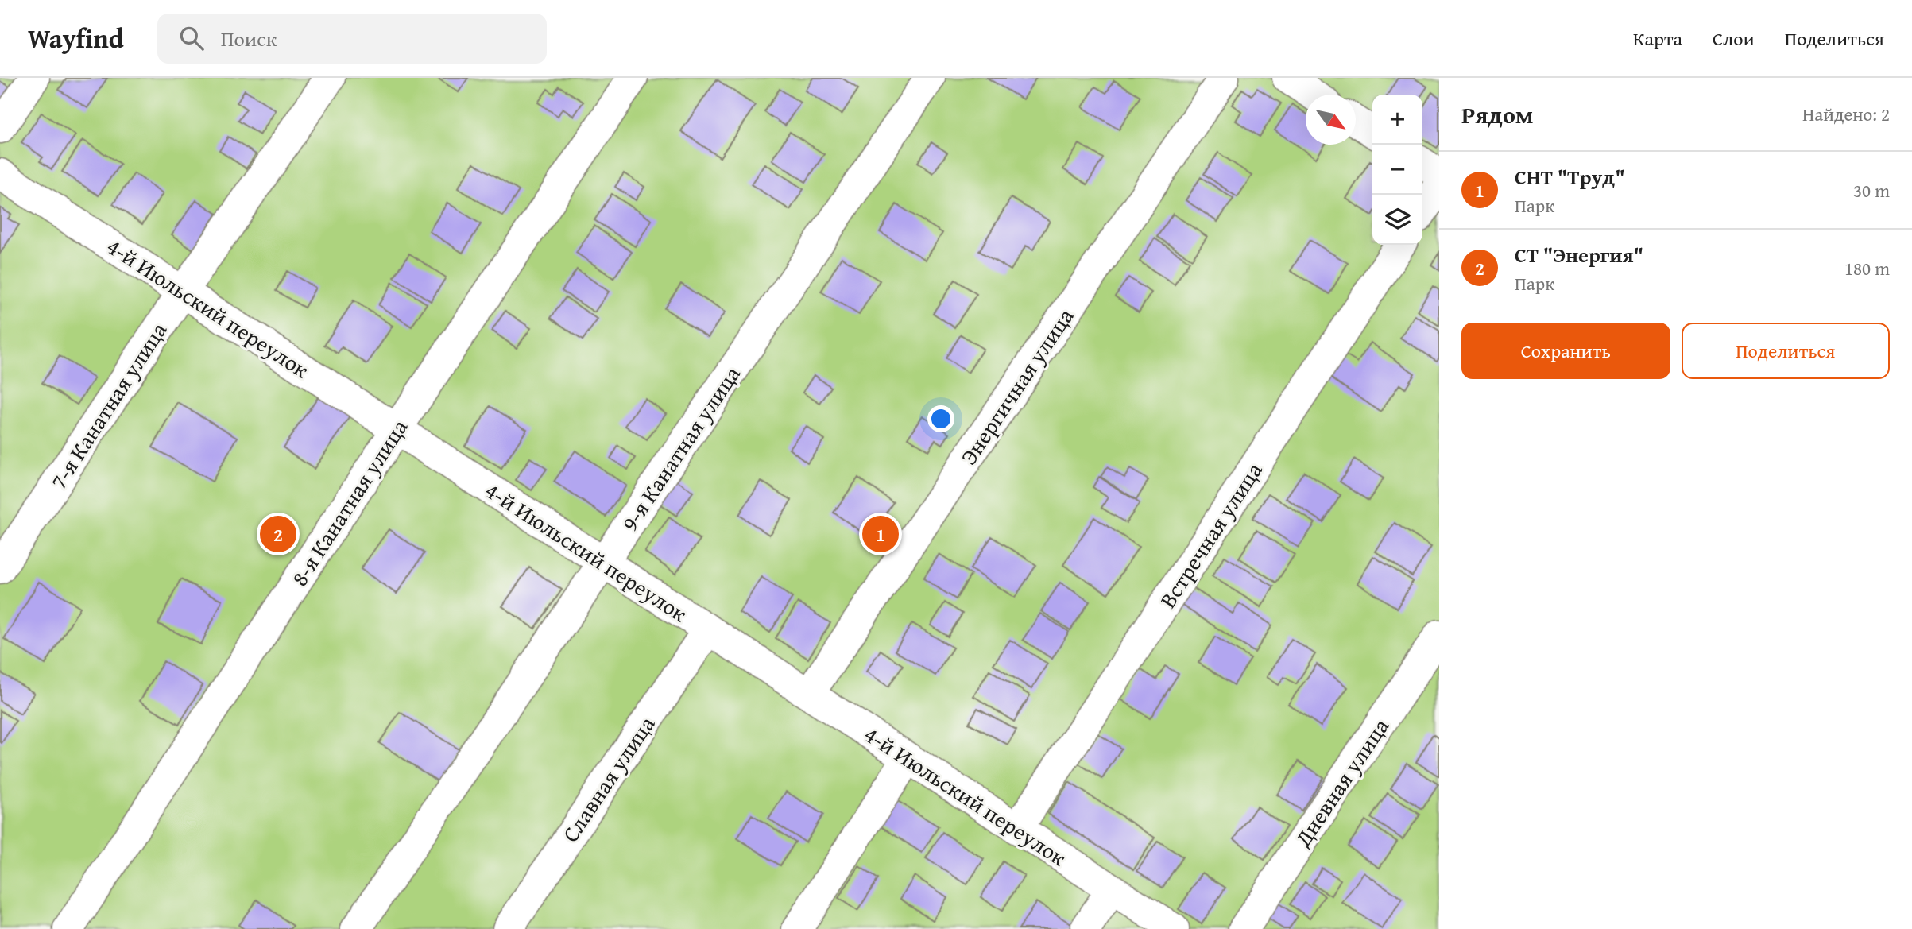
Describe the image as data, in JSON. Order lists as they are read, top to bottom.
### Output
{
  "streets": {
    "lane": [
      "4-й Июльский переулок",
      "Энергичная улица",
      "7-я Канатная улица",
      "9-я Канатная улица",
      "8-я Канатная улица",
      "Встречная улица",
      "Славная улица",
      "Дневная улица"
    ]
  },
  "crossings": [
    ["4-й Июльский переулок", "Энергичная улица"],
    ["4-й Июльский переулок", "7-я Канатная улица"],
    ["4-й Июльский переулок", "9-я Канатная улица"],
    ["4-й Июльский переулок", "8-я Канатная улица"],
    ["4-й Июльский переулок", "Встречная улица"],
    ["4-й Июльский переулок", "Славная улица"]
  ],
  "north": "bottom right",
  "page": {
    "header": "Wayfind",
    "search": "Поиск",
    "nav": ["Карта", "Слои", "Поделиться"],
    "heading": ["Рядом", "Найдено: 2"],
    "map_buttons": ["+", "−"],
    "list": [
      {
        "mark": "1",
        "name": "СНТ \"Труд\"",
        "note": "Парк",
        "value": "30 m"
      },
      {
        "mark": "2",
        "name": "СТ \"Энергия\"",
        "note": "Парк",
        "value": "180 m"
      }
    ],
    "buttons": ["Сохранить", "Поделиться"],
    "pins": ["1", "2"]
  }
}
